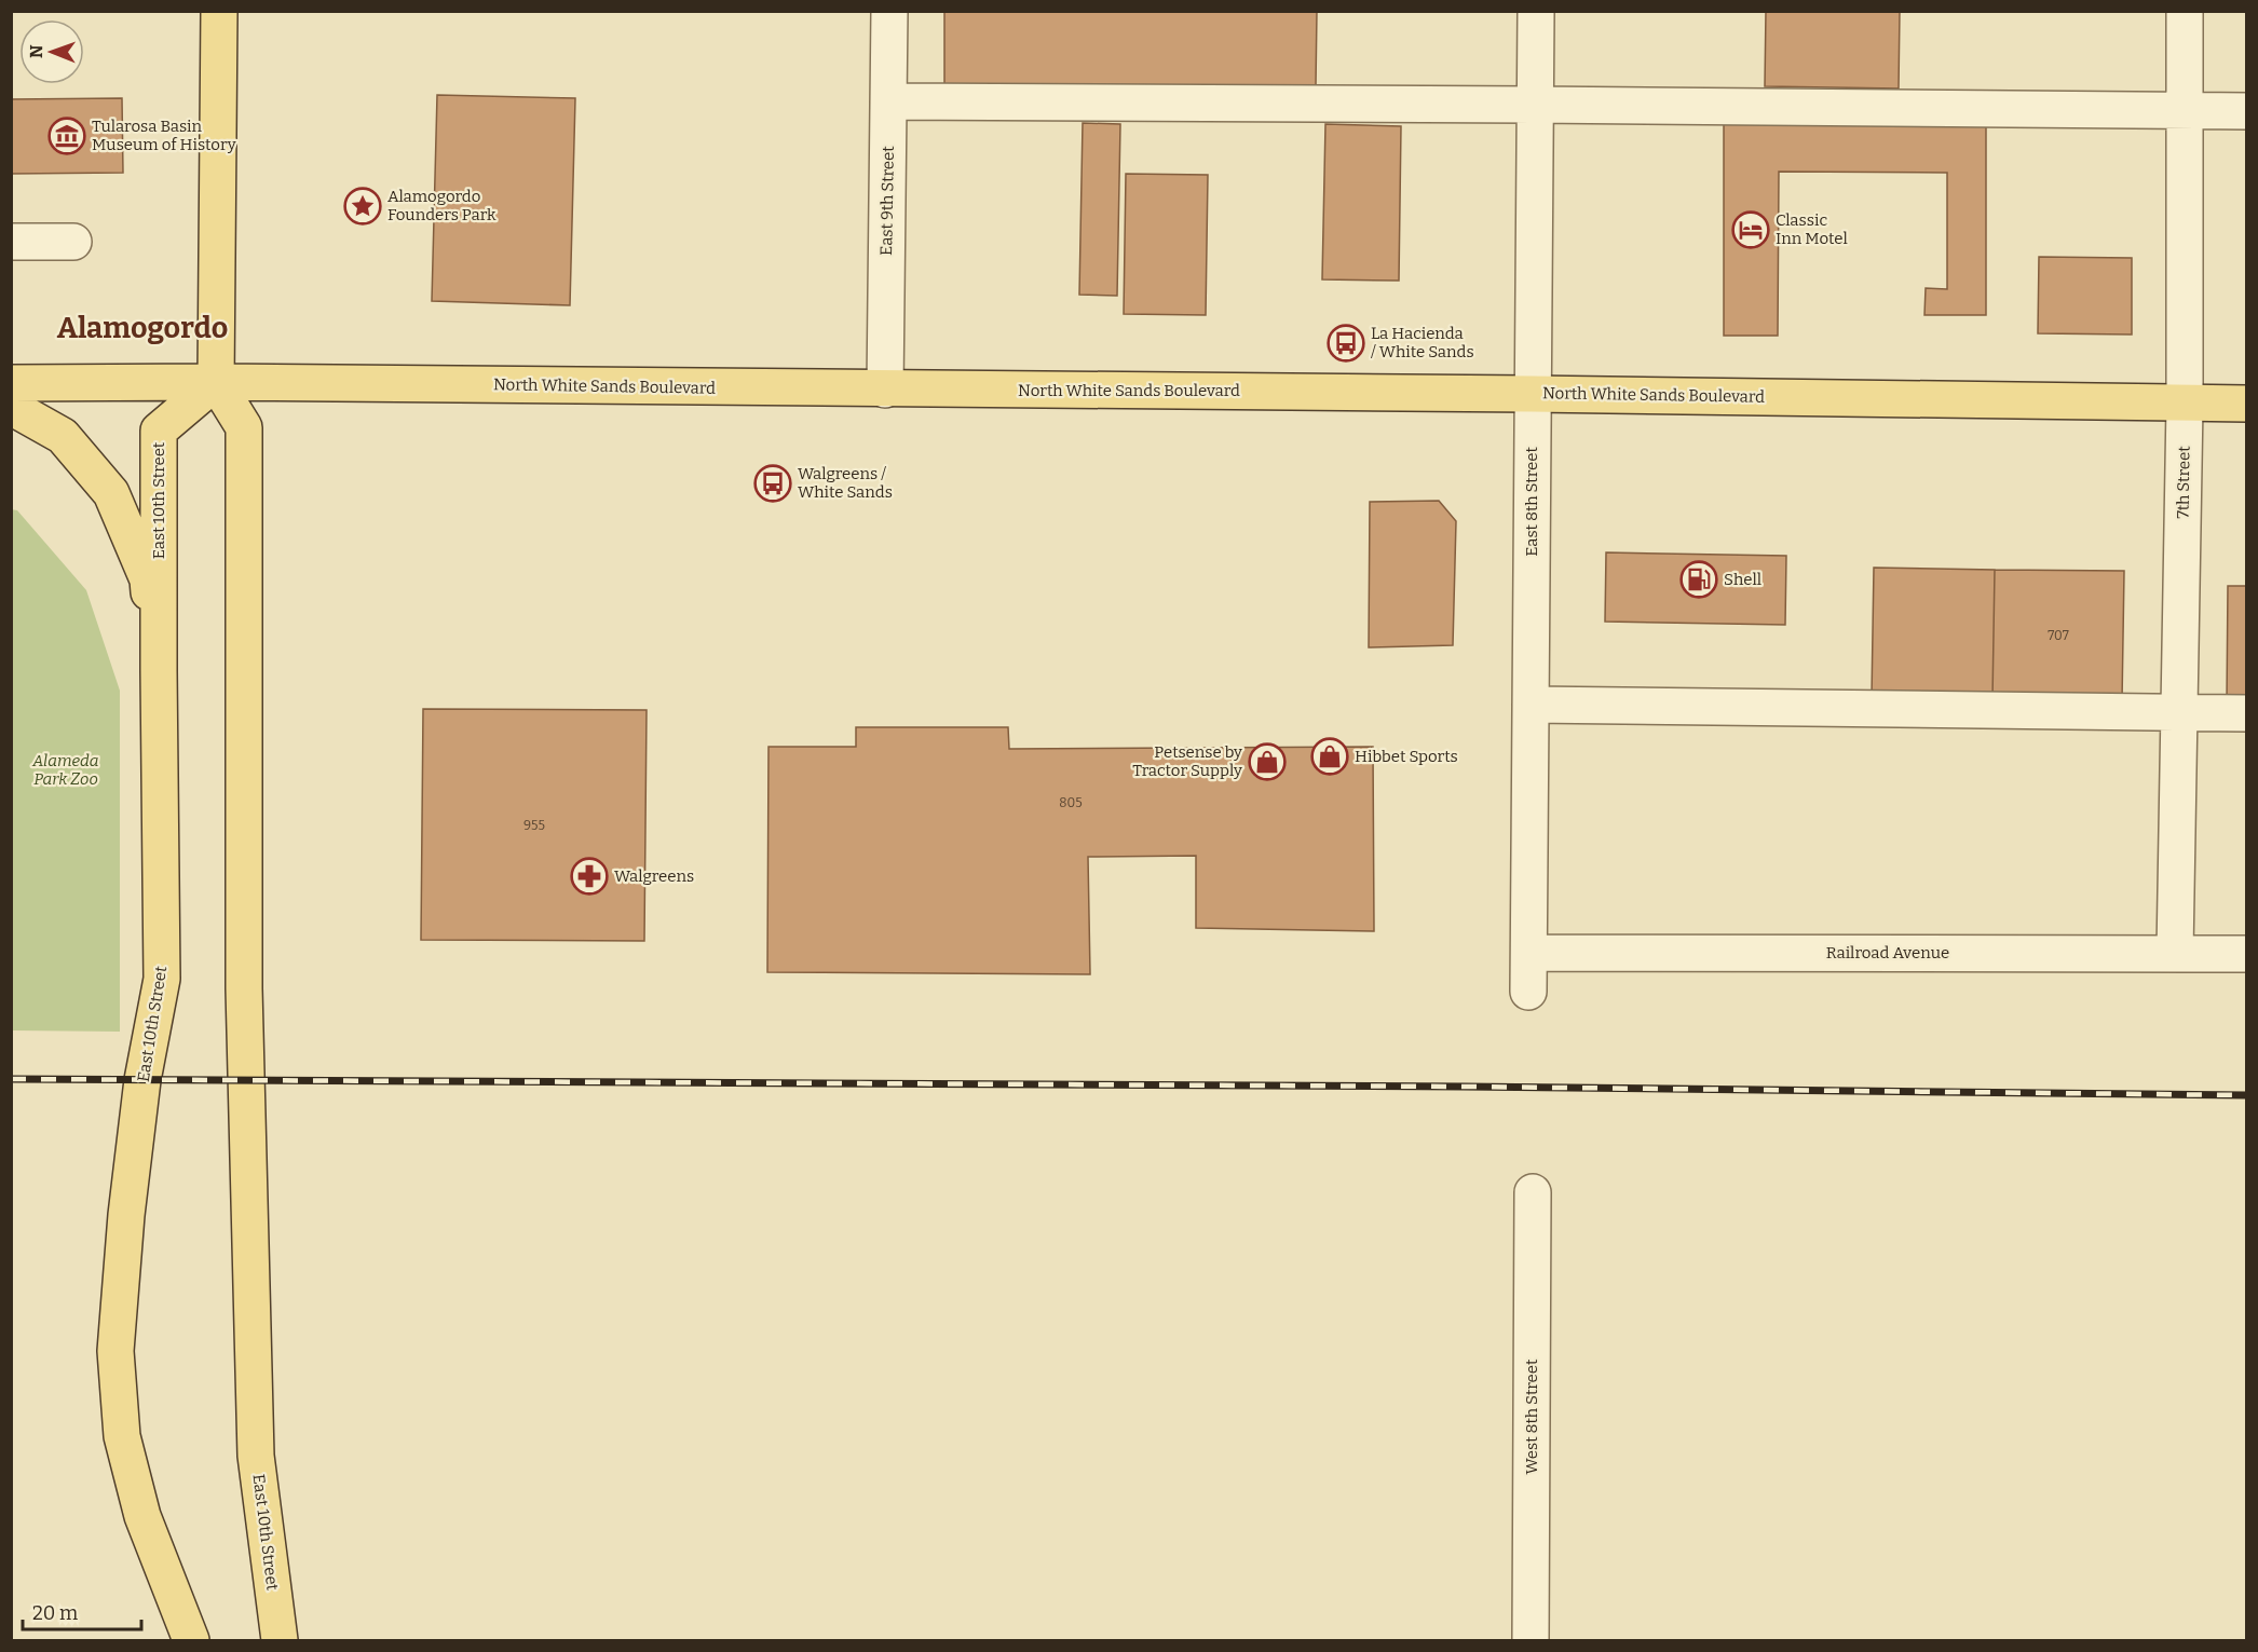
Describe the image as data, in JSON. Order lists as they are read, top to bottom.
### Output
{
  "streets": {
    "main road": ["North White Sands Boulevard", "East 10th Street"],
    "street": [
      "East 9th Street",
      "7th Street",
      "East 8th Street",
      "Railroad Avenue",
      "West 8th Street"
    ]
  },
  "crossings": [
    ["East 9th Street", "North White Sands Boulevard"],
    ["North White Sands Boulevard", "7th Street"],
    ["North White Sands Boulevard", "East 10th Street"],
    ["North White Sands Boulevard", "East 8th Street"],
    ["7th Street", "Railroad Avenue"],
    ["East 8th Street", "Railroad Avenue"]
  ],
  "districts": ["Alamogordo"],
  "parks": ["Alameda Park Zoo"],
  "places": {
    "museum": ["Tularosa Basin Museum of History"],
    "place": ["Alamogordo Founders Park"],
    "hotel": ["Classic Inn Motel"],
    "bus stop": ["La Hacienda / White Sands", "Walgreens / White Sands"],
    "fuel station": ["Shell"],
    "shop": ["Hibbet Sports", "Petsense by Tractor Supply"],
    "pharmacy": ["Walgreens"]
  },
  "house_numbers": ["707", "805", "955"],
  "scale_bar": "20 m",
  "north": "left"
}
